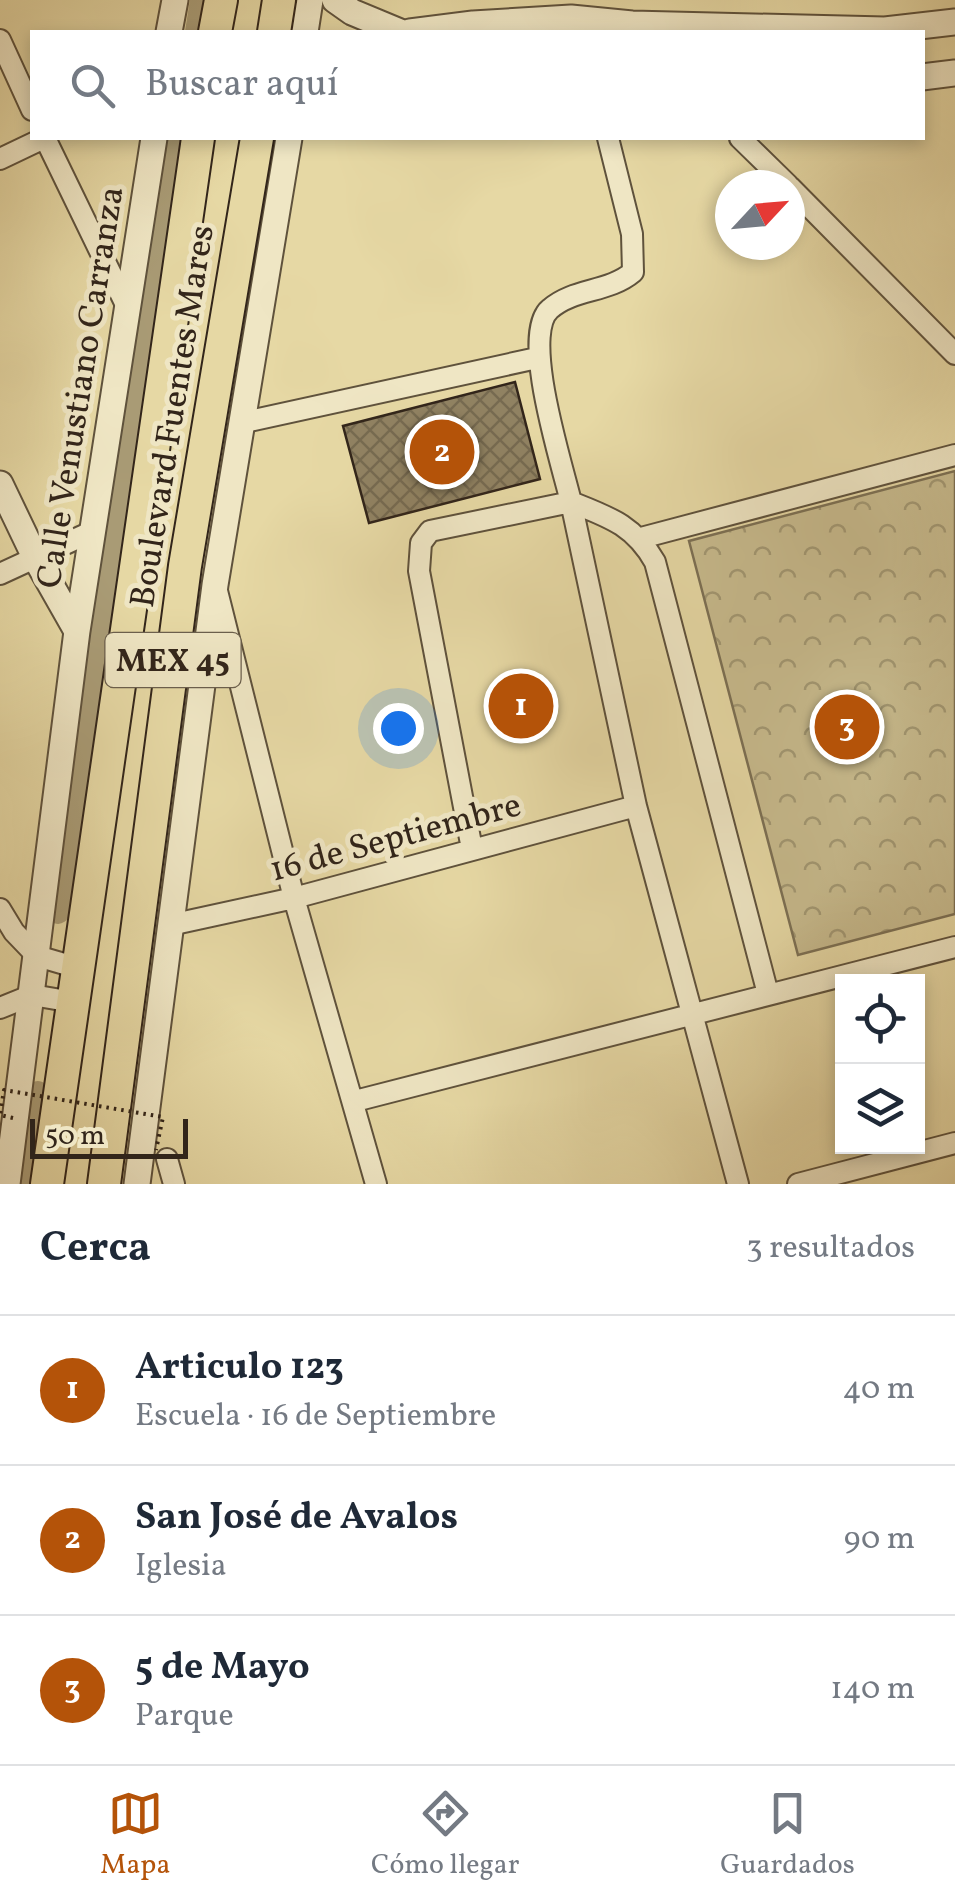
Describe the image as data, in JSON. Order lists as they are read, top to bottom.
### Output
{
  "streets": {
    "main road": ["Boulevard Fuentes Mares", "MEX 45"],
    "street": ["Calle Venustiano Carranza", "16 de Septiembre"]
  },
  "scale_bar": "50 m",
  "north": "top right",
  "page": {
    "search": "Buscar aquí",
    "pins": ["2", "1", "3"],
    "scale": "50 m",
    "heading": ["Cerca", "3 resultados"],
    "list": [
      {
        "mark": "1",
        "name": "Articulo 123",
        "note": "Escuela · 16 de Septiembre",
        "value": "40 m"
      },
      {
        "mark": "2",
        "name": "San José de Avalos",
        "note": "Iglesia",
        "value": "90 m"
      },
      {
        "mark": "3",
        "name": "5 de Mayo",
        "note": "Parque",
        "value": "140 m"
      }
    ],
    "nav": ["Mapa", "Cómo llegar", "Guardados"]
  }
}
